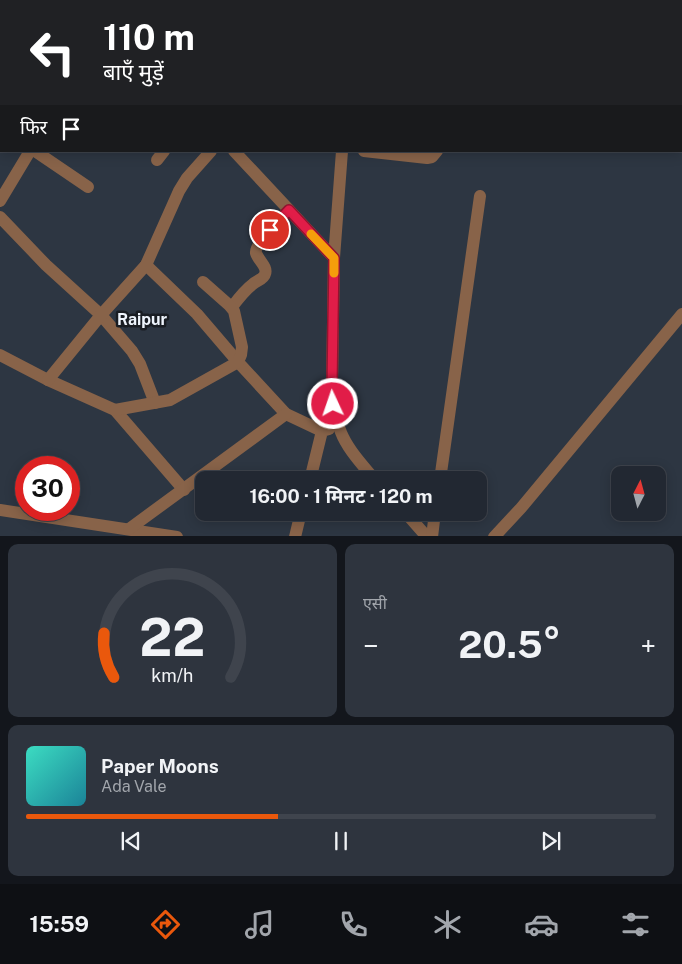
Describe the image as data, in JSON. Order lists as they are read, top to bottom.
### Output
{
  "districts": ["Raipur"],
  "north": "top",
  "page": {
    "turn": ["110 m", "बाएँ मुड़ें"],
    "then": "फिर",
    "limit": "30",
    "trip": "16:00 · 1 मिनट · 120 m",
    "tile": "एसी",
    "heat": ["−", "20.5°", "+"],
    "song": ["Paper Moons", "Ada Vale"],
    "tabs": "15:59",
    "gauge": ["22", "km/h"]
  }
}
